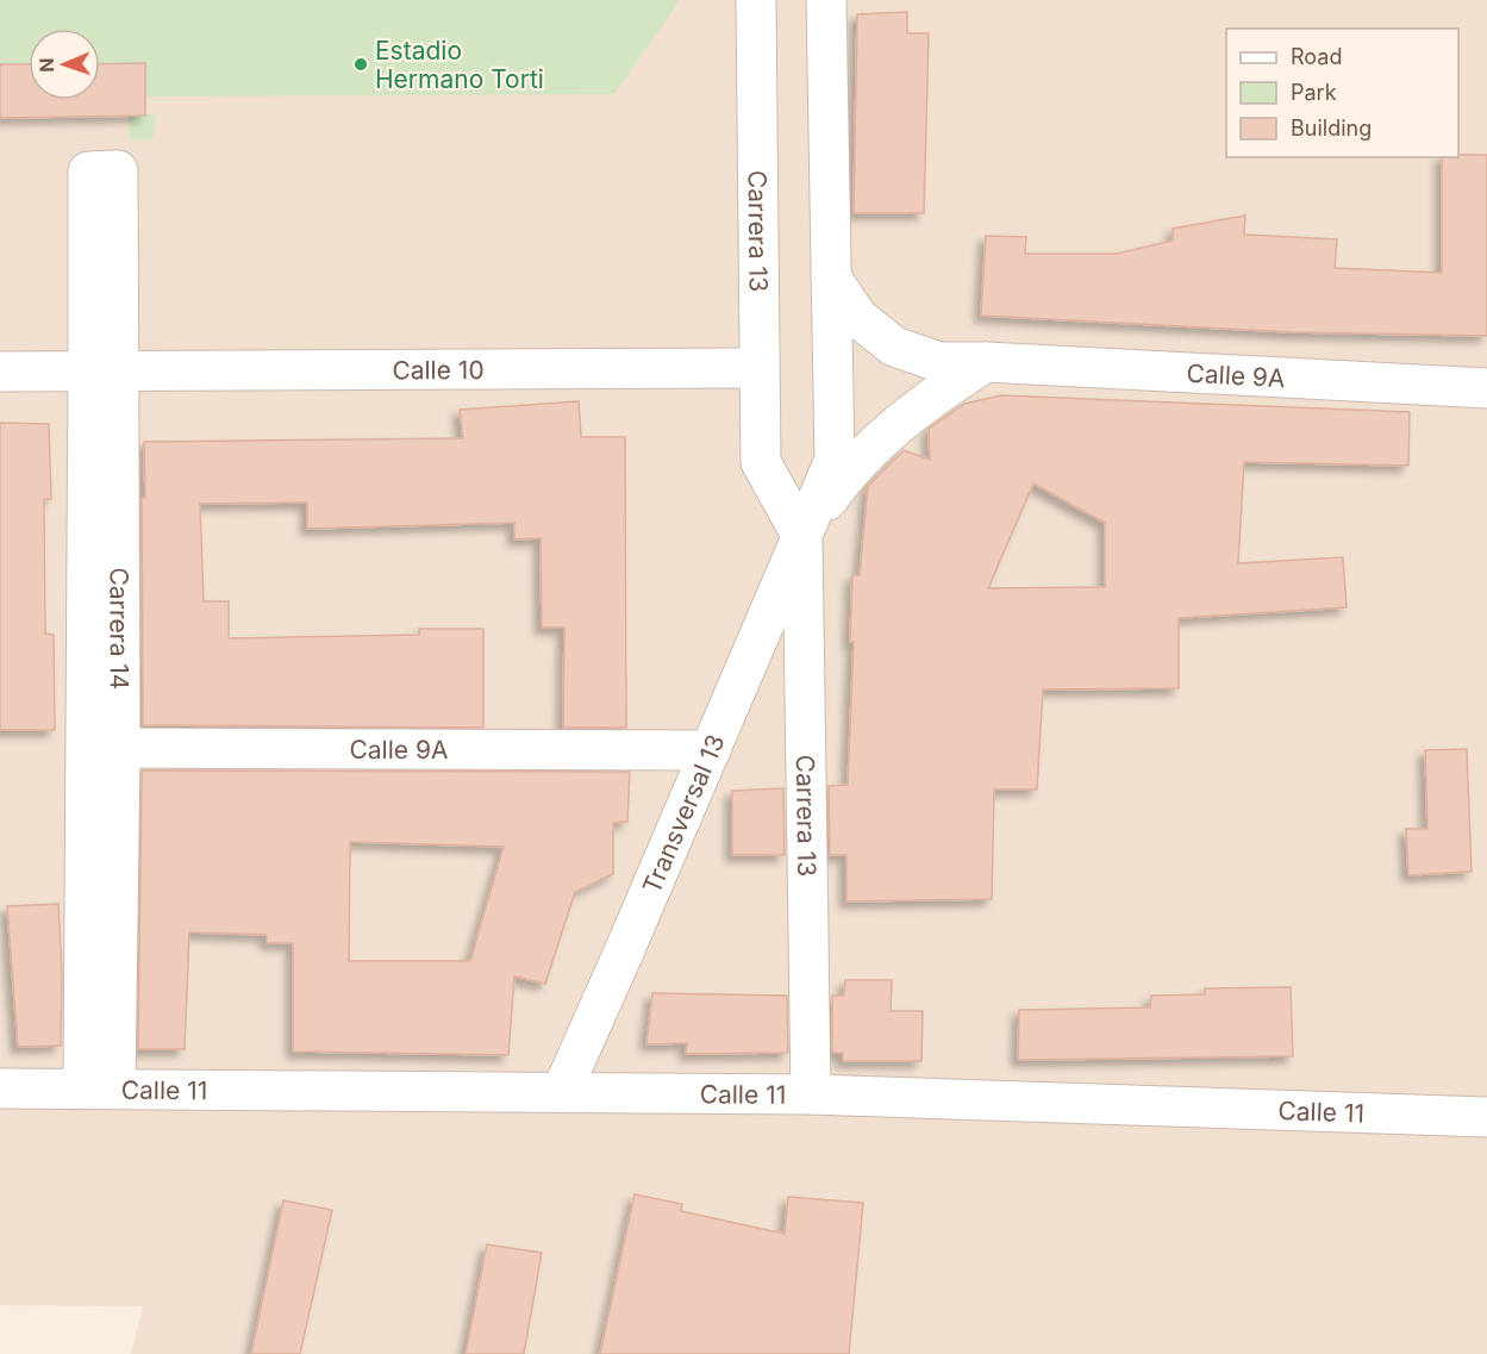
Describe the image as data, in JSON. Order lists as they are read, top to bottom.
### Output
{
  "streets": {
    "street": [
      "Carrera 13",
      "Calle 10",
      "Calle 9A",
      "Carrera 14",
      "Transversal 13",
      "Calle 11"
    ]
  },
  "crossings": [
    ["Carrera 13", "Calle 10"],
    ["Carrera 13", "Calle 9A"],
    ["Carrera 13", "Transversal 13"],
    ["Carrera 13", "Calle 11"],
    ["Calle 10", "Carrera 14"],
    ["Calle 9A", "Carrera 14"],
    ["Calle 9A", "Transversal 13"],
    ["Carrera 14", "Calle 11"],
    ["Transversal 13", "Calle 11"]
  ],
  "places": ["Estadio Hermano Torti"],
  "legend": ["Road", "Park", "Building"],
  "north": "left"
}
